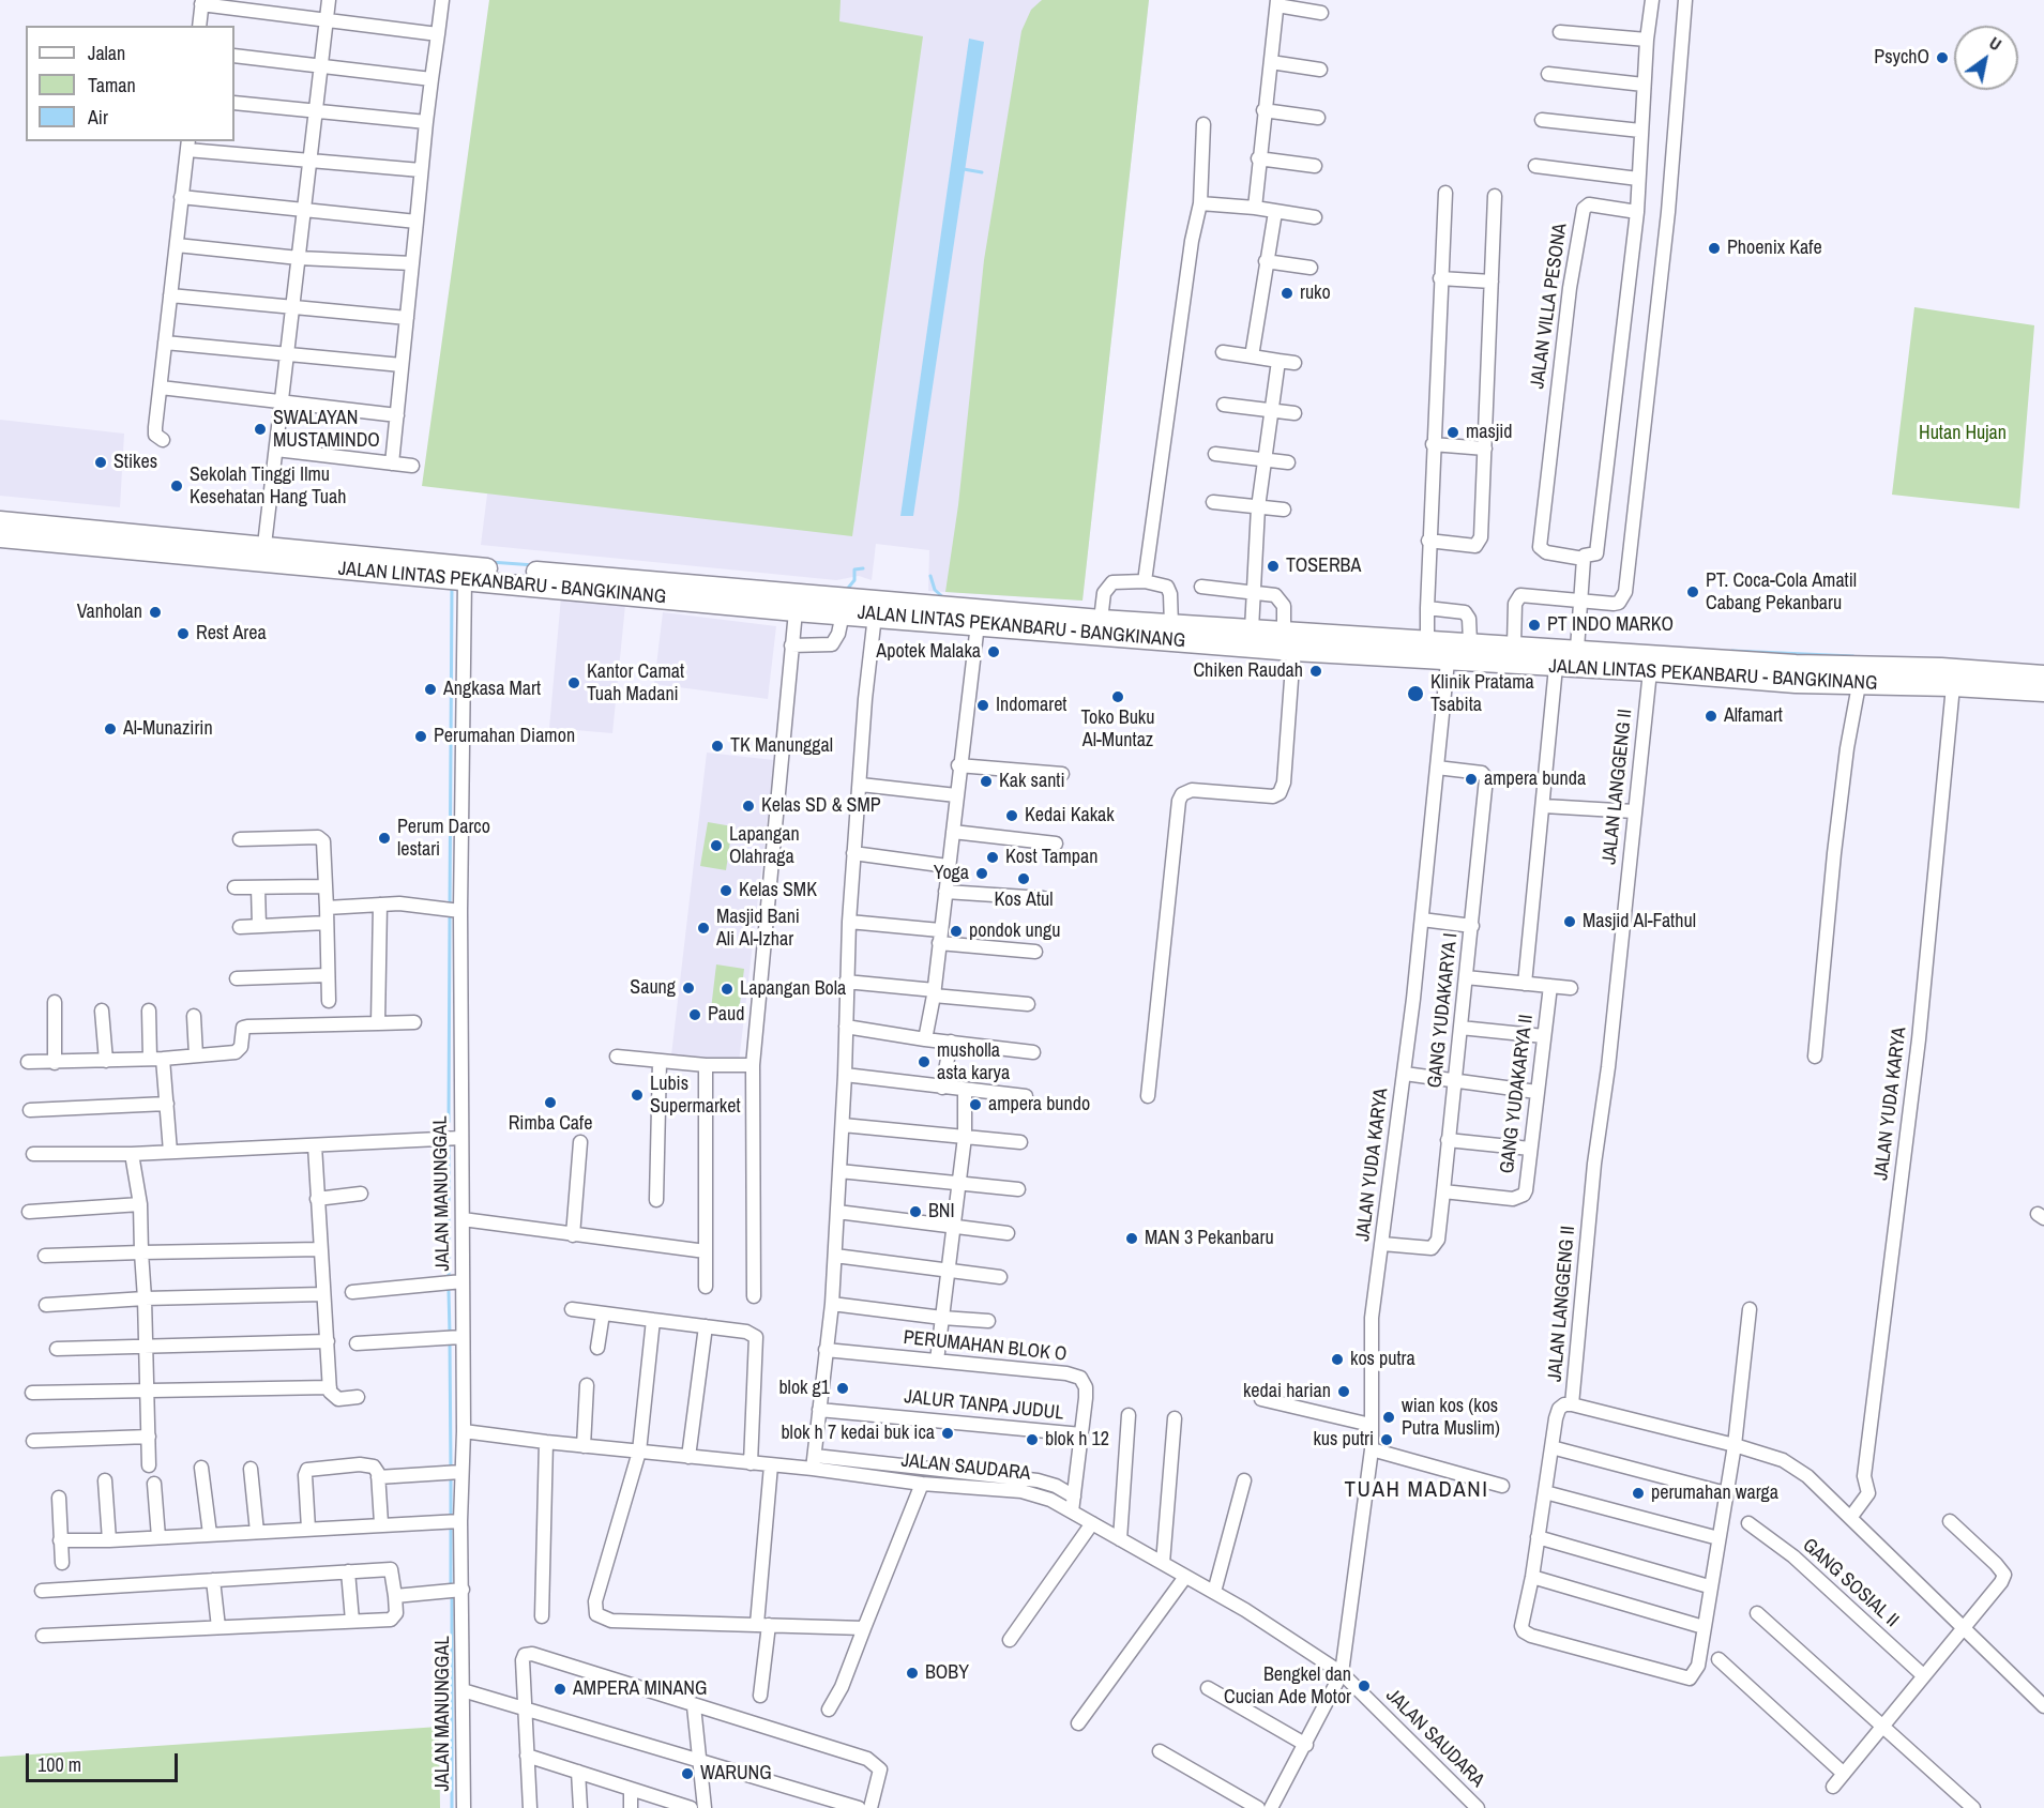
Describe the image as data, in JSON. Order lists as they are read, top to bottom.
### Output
{
  "streets": {
    "highway": ["JALAN LINTAS PEKANBARU - BANGKINANG"],
    "street": [
      "JALAN VILLA PESONA",
      "JALAN LANGGENG II",
      "GANG YUDAKARYA I",
      "GANG YUDAKARYA II",
      "JALAN YUDA KARYA",
      "JALAN MANUNGGAL",
      "PERUMAHAN BLOK O",
      "JALUR TANPA JUDUL",
      "JALAN SAUDARA",
      "GANG SOSIAL II"
    ]
  },
  "crossings": [
    ["JALAN LINTAS PEKANBARU - BANGKINANG", "JALAN LANGGENG II"],
    ["JALAN LINTAS PEKANBARU - BANGKINANG", "JALAN YUDA KARYA"],
    ["JALAN LINTAS PEKANBARU - BANGKINANG", "JALAN MANUNGGAL"],
    ["JALAN LANGGENG II", "JALAN YUDA KARYA"],
    ["GANG YUDAKARYA I", "GANG YUDAKARYA II"],
    ["GANG YUDAKARYA I", "JALAN YUDA KARYA"],
    ["JALAN YUDA KARYA", "JALAN SAUDARA"],
    ["JALAN MANUNGGAL", "JALAN SAUDARA"],
    ["PERUMAHAN BLOK O", "JALUR TANPA JUDUL"],
    ["JALUR TANPA JUDUL", "JALAN SAUDARA"]
  ],
  "districts": ["TUAH MADANI"],
  "parks": ["Hutan Hujan"],
  "places": [
    "PsychO",
    "Phoenix Kafe",
    "ruko",
    "SWALAYAN MUSTAMINDO",
    "masjid",
    "Stikes",
    "Sekolah Tinggi Ilmu Kesehatan Hang Tuah",
    "TOSERBA",
    "PT. Coca-Cola Amatil Cabang Pekanbaru",
    "Vanholan",
    "PT INDO MARKO",
    "Rest Area",
    "Apotek Malaka",
    "Chiken Raudah",
    "Kantor Camat Tuah Madani",
    "Angkasa Mart",
    "Klinik Pratama Tsabita",
    "Toko Buku Al-Muntaz",
    "Indomaret",
    "Alfamart",
    "Al-Munazirin",
    "Perumahan Diamon",
    "TK Manunggal",
    "ampera bunda",
    "Kak santi",
    "Kelas SD & SMP",
    "Kedai Kakak",
    "Perum Darco lestari",
    "Lapangan Olahraga",
    "Kost Tampan",
    "Yoga",
    "Kos Atul",
    "Kelas SMK",
    "Masjid Al-Fathul",
    "Masjid Bani Ali Al-Izhar",
    "pondok ungu",
    "Saung",
    "Lapangan Bola",
    "Paud",
    "musholla asta karya",
    "Lubis Supermarket",
    "Rimba Cafe",
    "ampera bundo",
    "BNI",
    "MAN 3 Pekanbaru",
    "kos putra",
    "blok g1",
    "kedai harian",
    "wian kos (kos Putra Muslim)",
    "blok h 7 kedai buk ica",
    "blok h 12",
    "kus putri",
    "perumahan warga",
    "BOBY",
    "Bengkel dan Cucian Ade Motor",
    "AMPERA MINANG",
    "WARUNG"
  ],
  "legend": ["Jalan", "Taman", "Air"],
  "scale_bar": "100 m",
  "north": "top right"
}
